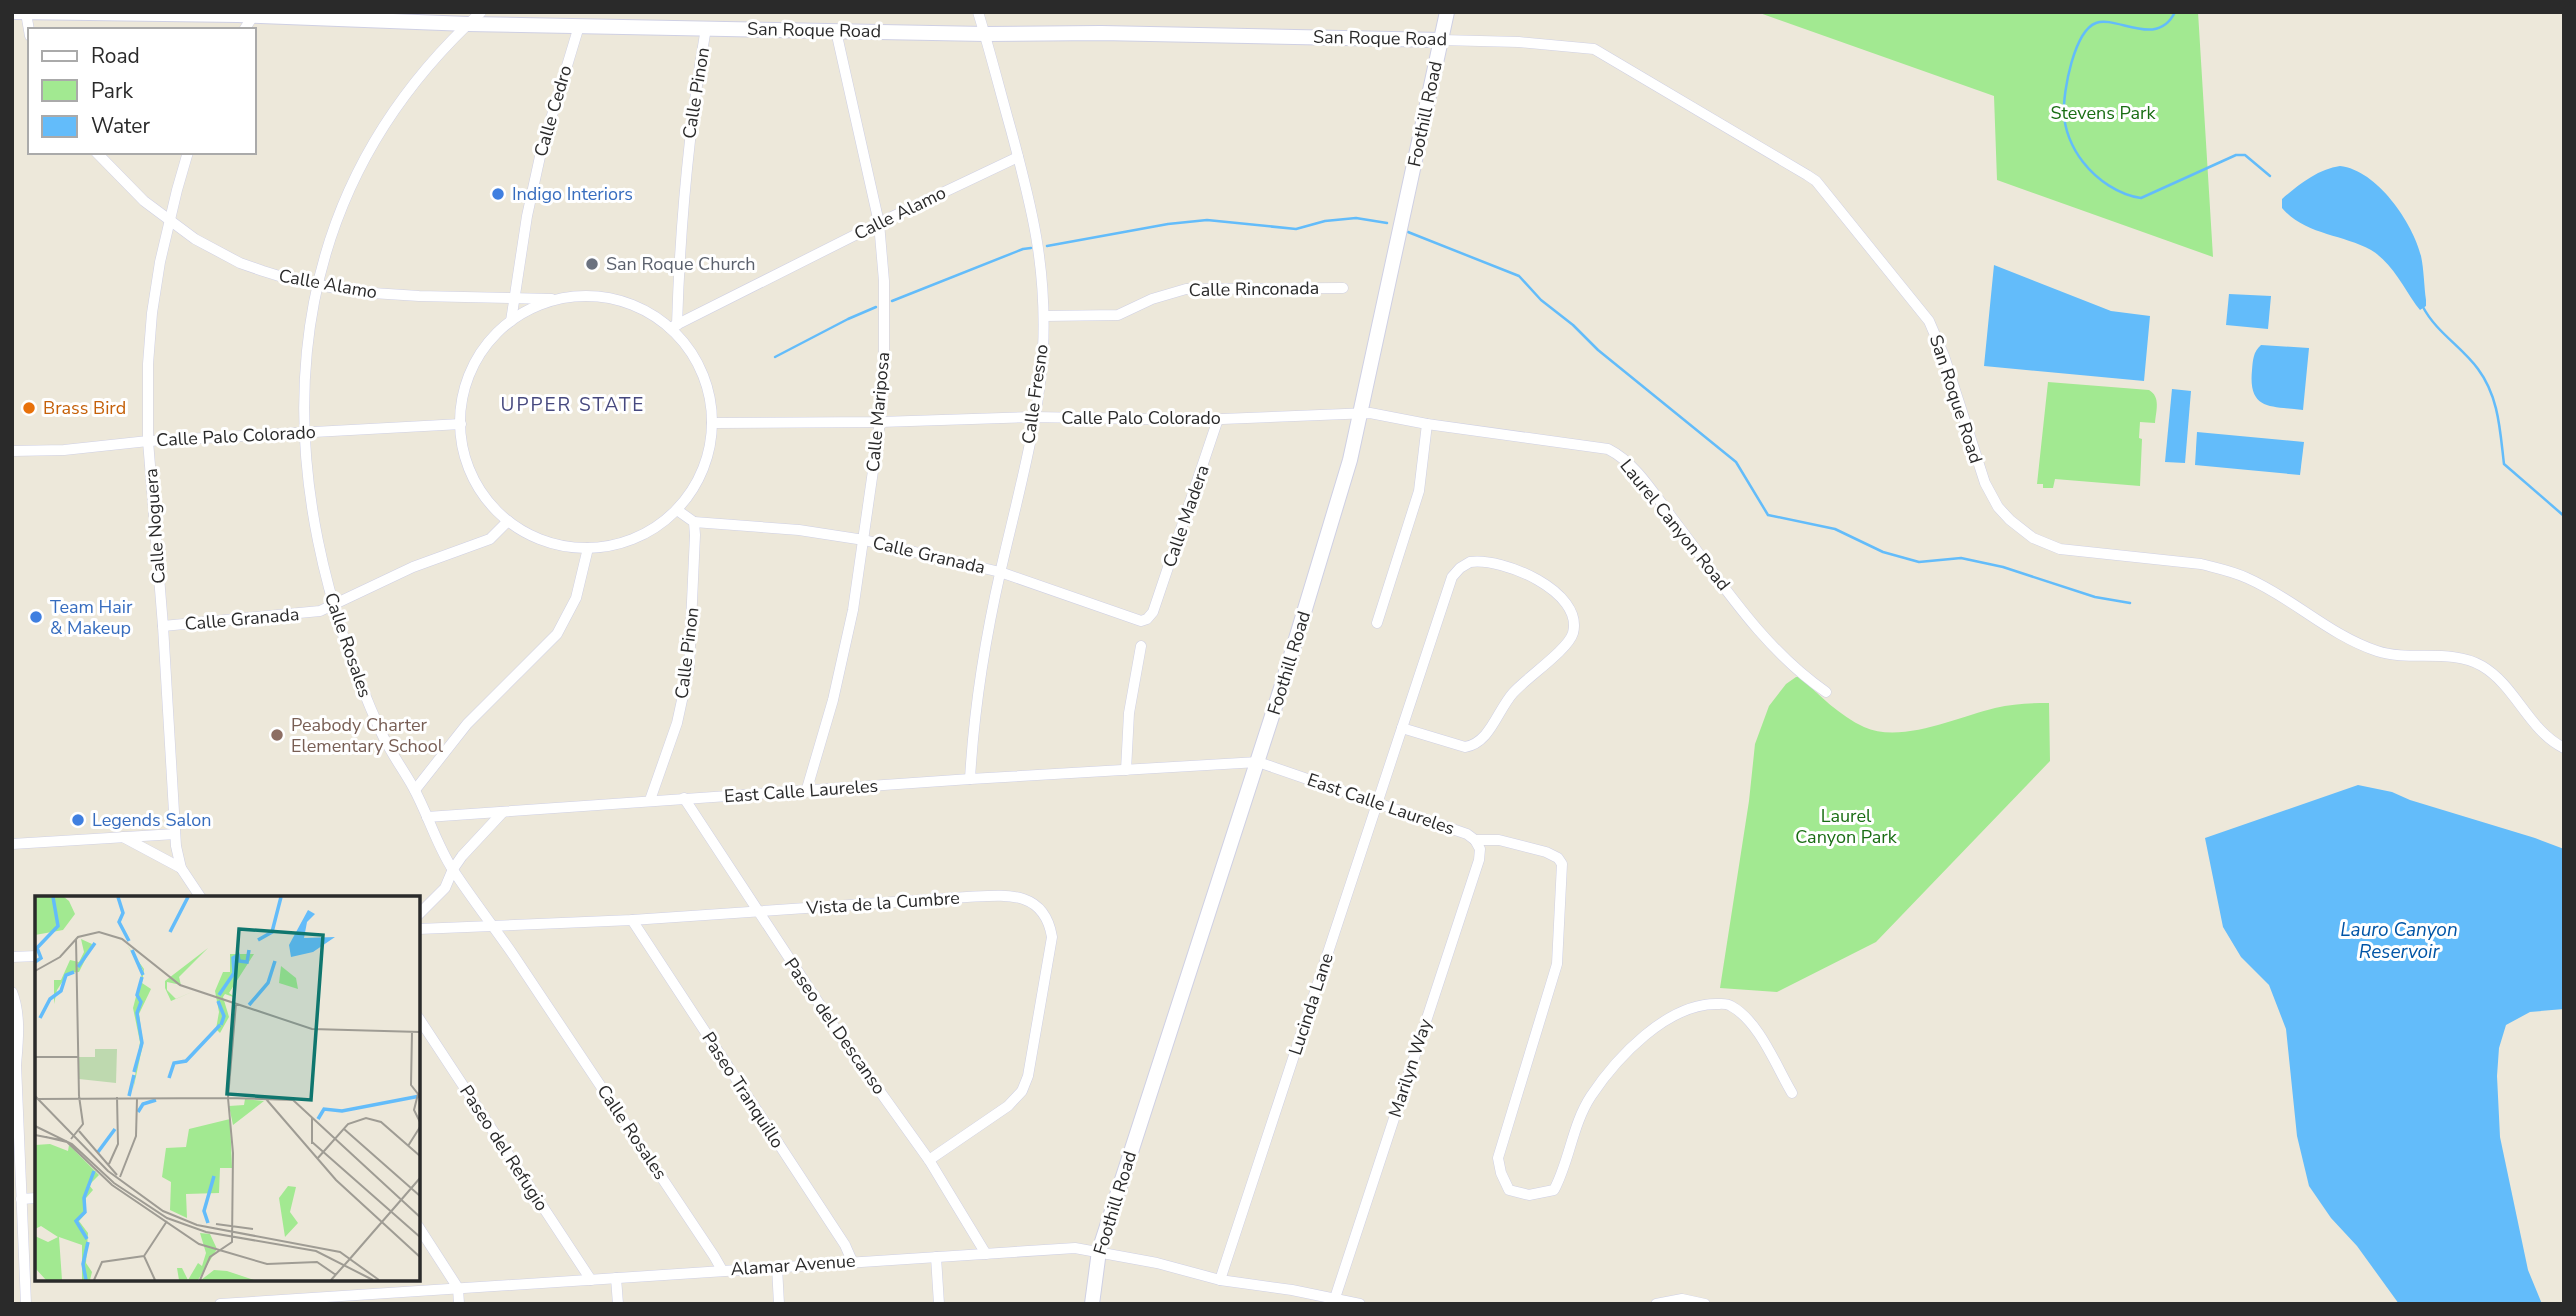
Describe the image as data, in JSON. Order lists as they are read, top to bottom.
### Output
{
  "streets": {
    "street": [
      "San Roque Road",
      "Calle Pinon",
      "Calle Cedro",
      "Foothill Road",
      "Calle Alamo",
      "Calle Rinconada",
      "Calle Fresno",
      "Calle Mariposa",
      "Calle Palo Colorado",
      "Calle Madera",
      "Laurel Canyon Road",
      "Calle Noguera",
      "Calle Granada",
      "Calle Rosales",
      "East Calle Laureles",
      "Vista de la Cumbre",
      "Lucinda Lane",
      "Paseo del Descanso",
      "Marilyn Way",
      "Paseo Tranquillo",
      "Paseo del Refugio",
      "Alamar Avenue"
    ]
  },
  "crossings": [
    ["San Roque Road", "Calle Pinon"],
    ["San Roque Road", "Calle Cedro"],
    ["San Roque Road", "Foothill Road"],
    ["San Roque Road", "Calle Fresno"],
    ["San Roque Road", "Calle Mariposa"],
    ["San Roque Road", "Calle Rosales"],
    ["Calle Pinon", "Calle Alamo"],
    ["Calle Pinon", "Calle Granada"],
    ["Calle Pinon", "East Calle Laureles"],
    ["Calle Cedro", "Calle Alamo"],
    ["Foothill Road", "Calle Palo Colorado"],
    ["Foothill Road", "Laurel Canyon Road"],
    ["Foothill Road", "East Calle Laureles"],
    ["Foothill Road", "Alamar Avenue"],
    ["Calle Alamo", "Calle Fresno"],
    ["Calle Alamo", "Calle Mariposa"],
    ["Calle Alamo", "Calle Noguera"],
    ["Calle Alamo", "Calle Rosales"],
    ["Calle Rinconada", "Calle Fresno"],
    ["Calle Fresno", "Calle Palo Colorado"],
    ["Calle Fresno", "Calle Granada"],
    ["Calle Fresno", "East Calle Laureles"],
    ["Calle Mariposa", "Calle Palo Colorado"],
    ["Calle Mariposa", "Calle Granada"],
    ["Calle Mariposa", "East Calle Laureles"],
    ["Calle Palo Colorado", "Calle Madera"],
    ["Calle Palo Colorado", "Laurel Canyon Road"],
    ["Calle Palo Colorado", "Calle Noguera"],
    ["Calle Palo Colorado", "Calle Rosales"],
    ["Calle Madera", "Calle Granada"],
    ["Calle Noguera", "Calle Granada"],
    ["Calle Granada", "Calle Rosales"],
    ["Calle Rosales", "East Calle Laureles"],
    ["Calle Rosales", "Vista de la Cumbre"],
    ["Calle Rosales", "Alamar Avenue"],
    ["East Calle Laureles", "Lucinda Lane"],
    ["East Calle Laureles", "Paseo del Descanso"],
    ["East Calle Laureles", "Marilyn Way"],
    ["Vista de la Cumbre", "Paseo del Descanso"],
    ["Vista de la Cumbre", "Paseo Tranquillo"],
    ["Lucinda Lane", "Alamar Avenue"],
    ["Paseo del Descanso", "Alamar Avenue"],
    ["Marilyn Way", "Alamar Avenue"],
    ["Paseo Tranquillo", "Alamar Avenue"],
    ["Paseo del Refugio", "Alamar Avenue"]
  ],
  "districts": ["UPPER STATE"],
  "water": ["Lauro Canyon Reservoir"],
  "parks": ["Stevens Park", "Laurel Canyon Park"],
  "places": [
    "Indigo Interiors",
    "San Roque Church",
    "Brass Bird",
    "Team Hair & Makeup",
    "Peabody Charter Elementary School",
    "Legends Salon"
  ],
  "legend": ["Road", "Park", "Water"]
}
